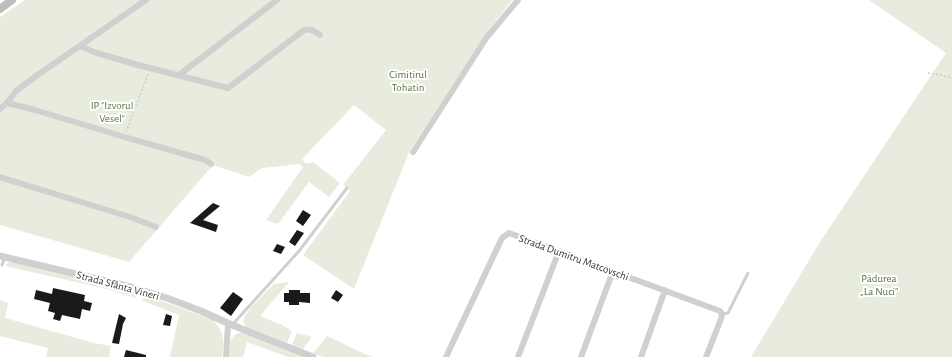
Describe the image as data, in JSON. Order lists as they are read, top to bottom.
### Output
{
  "streets": {
    "street": ["Strada Dumitru Matcovschi", "Strada Sfânta Vineri"]
  },
  "parks": ["Cimitirul Tohatin", "IP \"Izvorul Vesel\"", "Pădurea „La Nuci”"]
}
